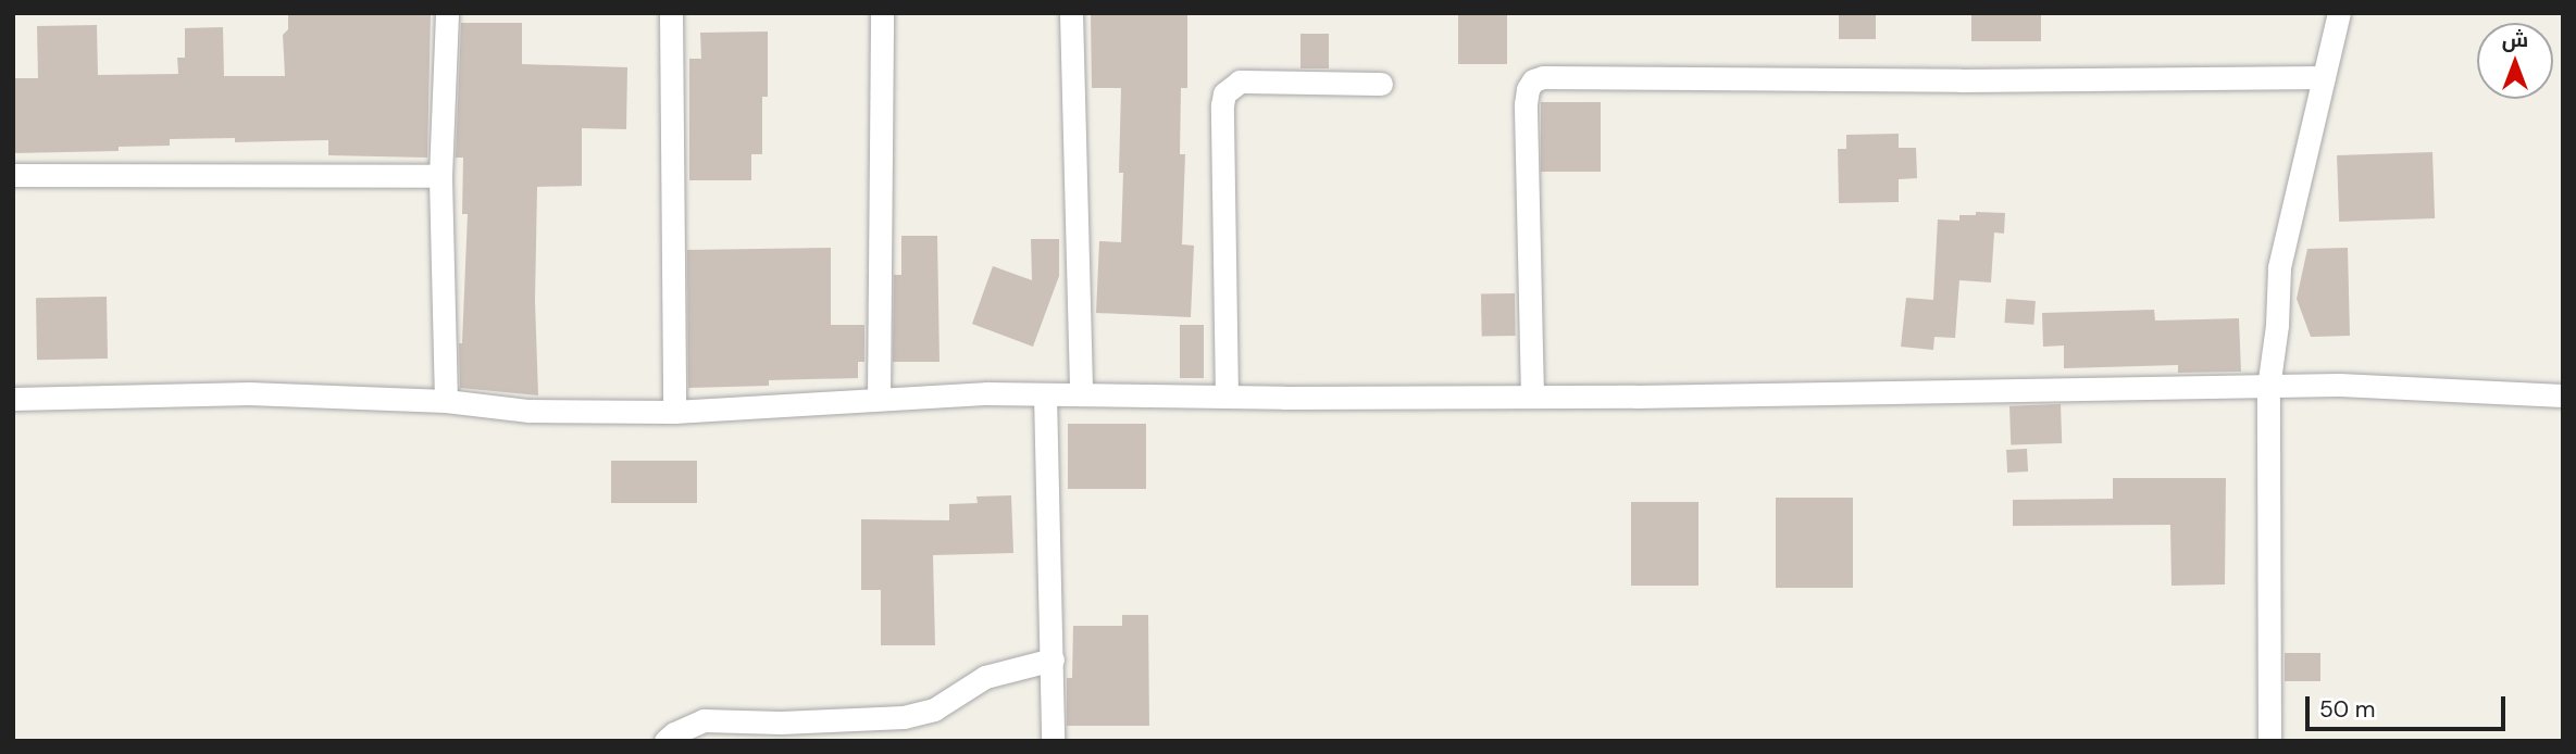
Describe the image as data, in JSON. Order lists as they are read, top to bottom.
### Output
{
  "scale_bar": "50 m",
  "north": "top"
}
